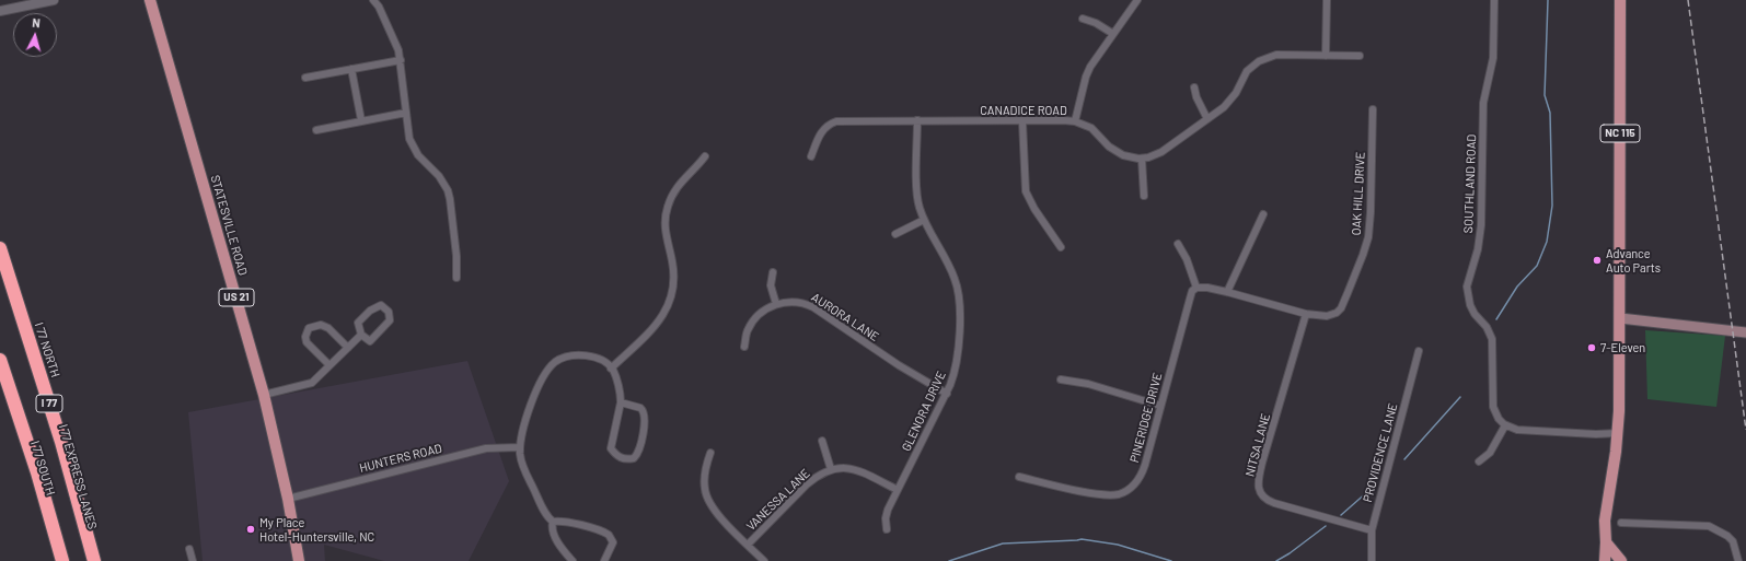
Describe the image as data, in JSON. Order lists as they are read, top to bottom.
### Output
{
  "streets": {
    "highway": [
      "I 77 NORTH",
      "I 77",
      "I 77 SOUTH",
      "I 77 EXPRESS LANES"
    ],
    "main road": ["NC 115", "STATESVILLE ROAD", "US 21"],
    "street": [
      "CANADICE ROAD",
      "SOUTHLAND ROAD",
      "OAK HILL DRIVE",
      "AURORA LANE",
      "GLENORA DRIVE",
      "PINERIDGE DRIVE",
      "NITSA LANE",
      "PROVIDENCE LANE",
      "HUNTERS ROAD",
      "VANESSA LANE"
    ]
  },
  "crossings": [
    ["CANADICE ROAD", "GLENORA DRIVE"],
    ["OAK HILL DRIVE", "PINERIDGE DRIVE"],
    ["OAK HILL DRIVE", "NITSA LANE"],
    ["STATESVILLE ROAD", "HUNTERS ROAD"],
    ["AURORA LANE", "GLENORA DRIVE"],
    ["GLENORA DRIVE", "VANESSA LANE"],
    ["NITSA LANE", "PROVIDENCE LANE"]
  ],
  "places": ["Advance Auto Parts", "7-Eleven", "My Place Hotel-Huntersville, NC"],
  "north": "top"
}
